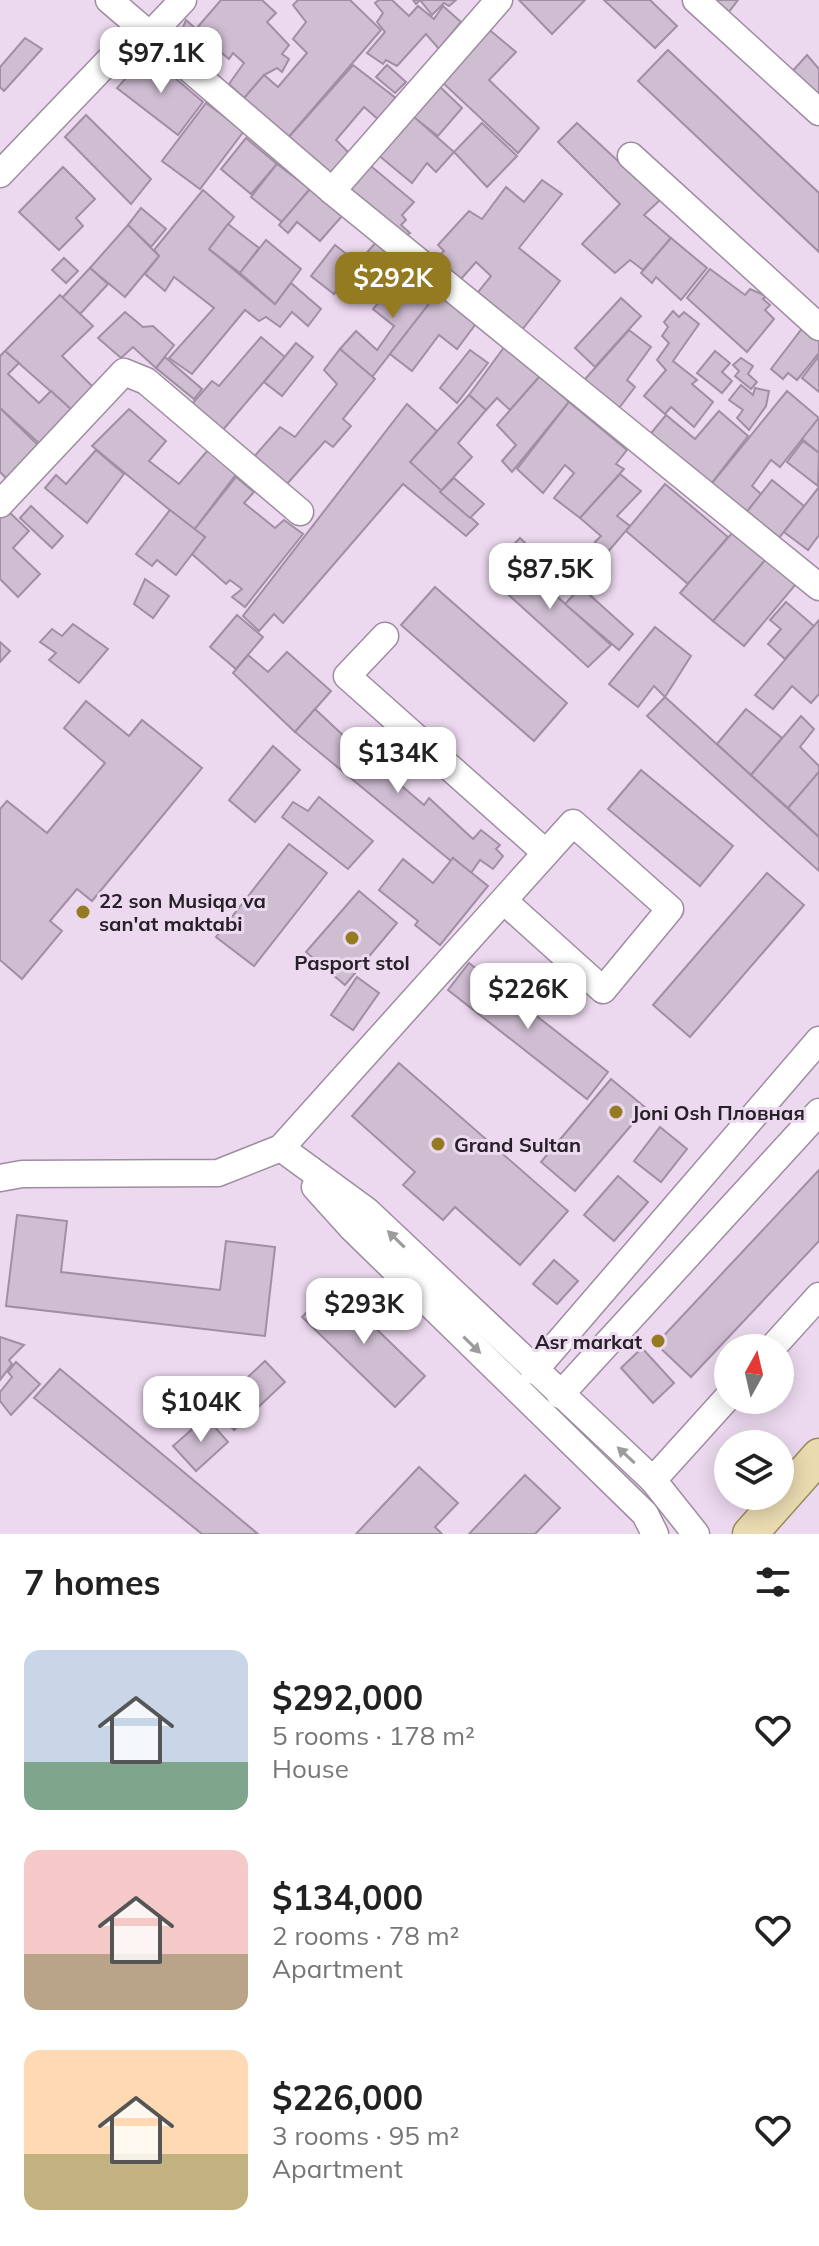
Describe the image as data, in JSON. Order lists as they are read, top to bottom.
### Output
{
  "places": [
    "22 son Musiqa va san'at maktabi",
    "Pasport stol",
    "Joni Osh Пловная",
    "Grand Sultan",
    "Asr markat"
  ],
  "north": "top",
  "page": {
    "price": [
      "$97.1K",
      "$292K",
      "$87.5K",
      "$134K",
      "$226K",
      "$293K",
      "$104K"
    ],
    "heading": "7 homes",
    "list": [
      {
        "name": "$292,000",
        "note": "5 rooms · 178 m² · House"
      },
      {
        "name": "$134,000",
        "note": "2 rooms · 78 m² · Apartment"
      },
      {
        "name": "$226,000",
        "note": "3 rooms · 95 m² · Apartment"
      }
    ]
  }
}
